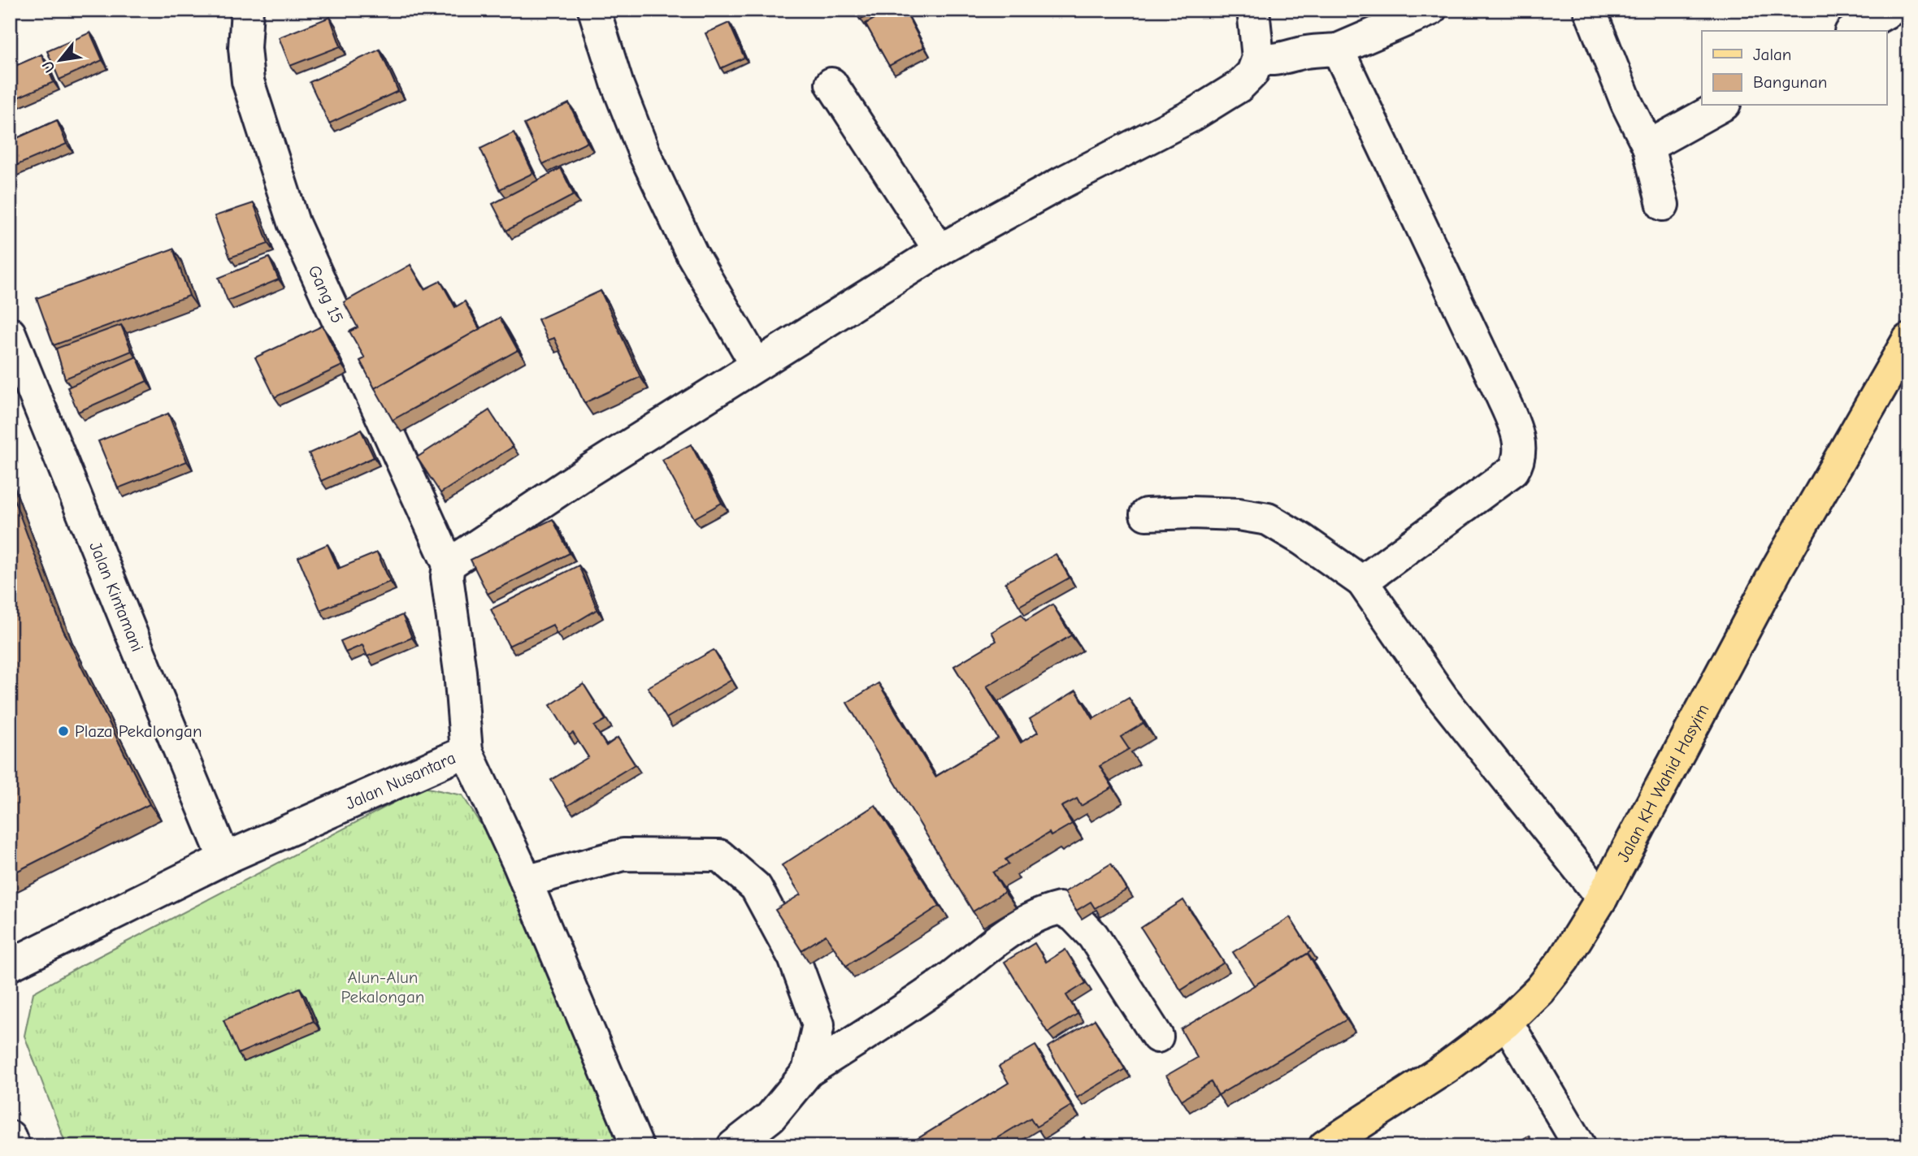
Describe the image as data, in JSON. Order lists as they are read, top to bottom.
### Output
{
  "streets": {
    "main road": ["Jalan KH Wahid Hasyim"],
    "street": ["Gang 15", "Jalan Kintamani", "Jalan Nusantara"]
  },
  "crossings": [
    ["Jalan Kintamani", "Jalan Nusantara"]
  ],
  "parks": ["Alun-Alun Pekalongan"],
  "places": ["Plaza Pekalongan"],
  "legend": ["Jalan", "Bangunan"],
  "north": "bottom left"
}
